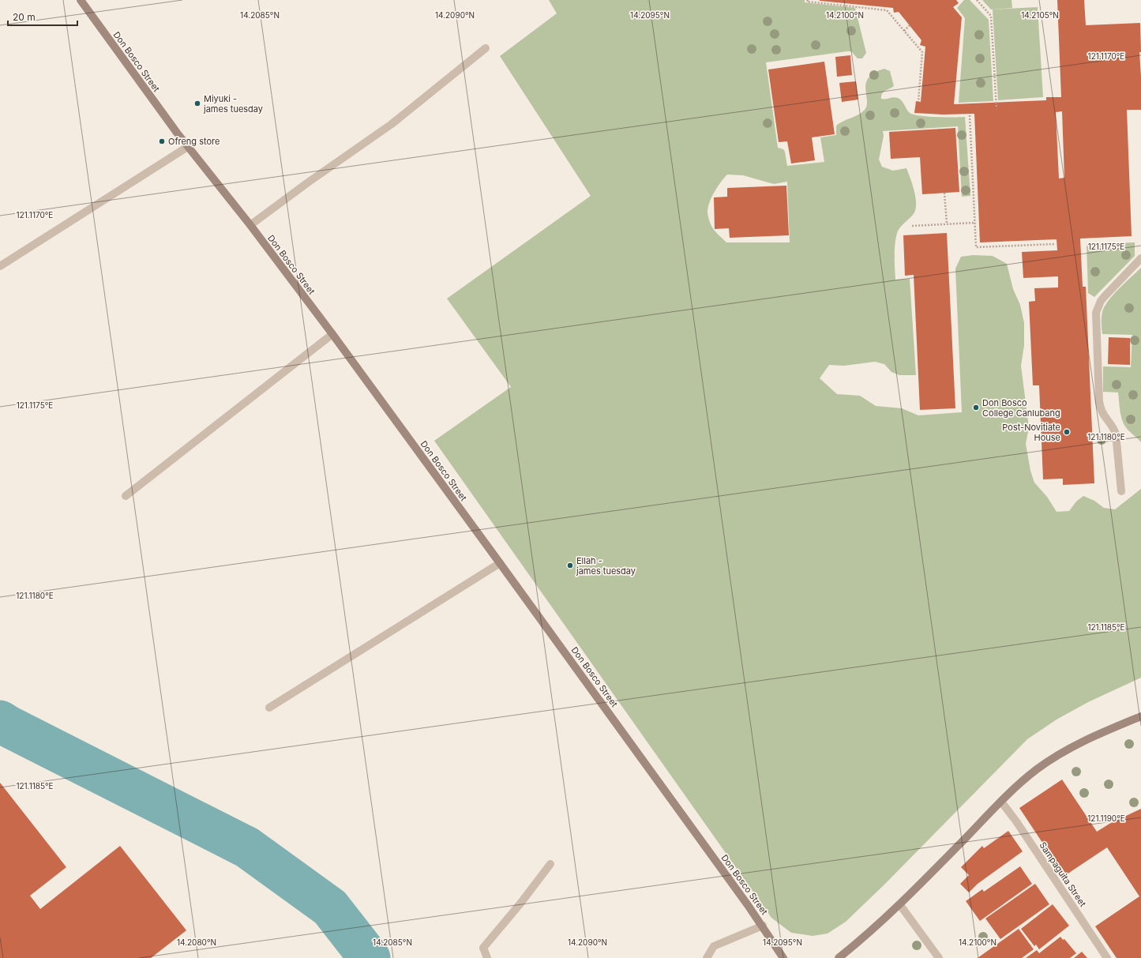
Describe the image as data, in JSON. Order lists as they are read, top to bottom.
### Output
{
  "streets": {
    "street": ["Don Bosco Street", "Sampaguita Street"]
  },
  "places": [
    "Miyuki - james tuesday",
    "Ofreng store",
    "Don Bosco College Canlubang",
    "Post-Novitiate House",
    "Ellah - james tuesday"
  ],
  "scale_bar": "20 m",
  "coordinates": [
    "14.2085°N",
    "14.2090°N",
    "14.2095°N",
    "14.2100°N",
    "14.2105°N",
    "121.1170°E",
    "121.1175°E",
    "121.1180°E",
    "121.1185°E",
    "121.1190°E",
    "14.2080°N"
  ]
}
